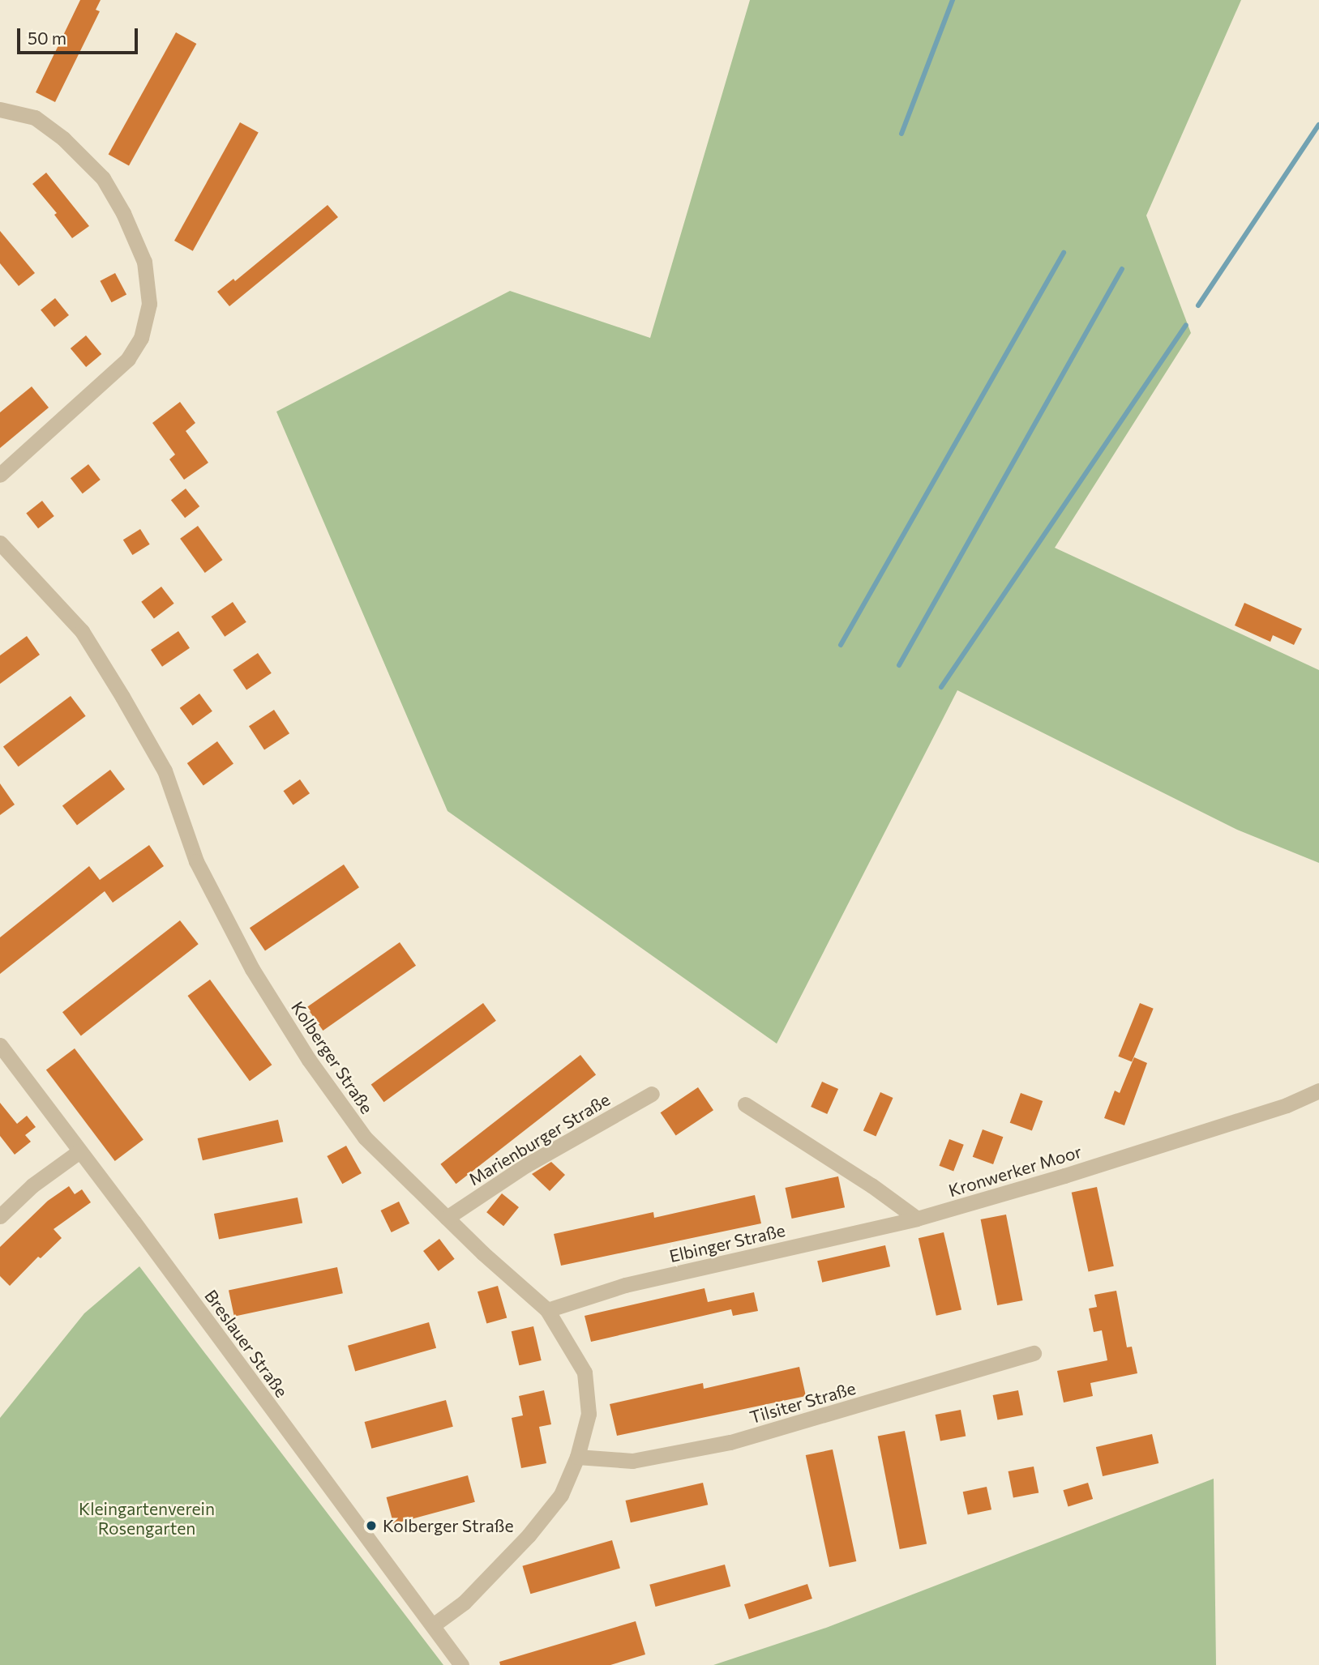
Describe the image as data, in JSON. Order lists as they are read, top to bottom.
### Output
{
  "streets": {
    "street": [
      "Kolberger Straße",
      "Marienburger Straße",
      "Kronwerker Moor",
      "Elbinger Straße",
      "Breslauer Straße",
      "Tilsiter Straße"
    ]
  },
  "crossings": [
    ["Kolberger Straße", "Marienburger Straße"],
    ["Kolberger Straße", "Elbinger Straße"],
    ["Kolberger Straße", "Breslauer Straße"],
    ["Kolberger Straße", "Tilsiter Straße"],
    ["Kronwerker Moor", "Elbinger Straße"]
  ],
  "parks": ["Kleingartenverein Rosengarten"],
  "places": ["Kolberger Straße"],
  "scale_bar": "50 m"
}
